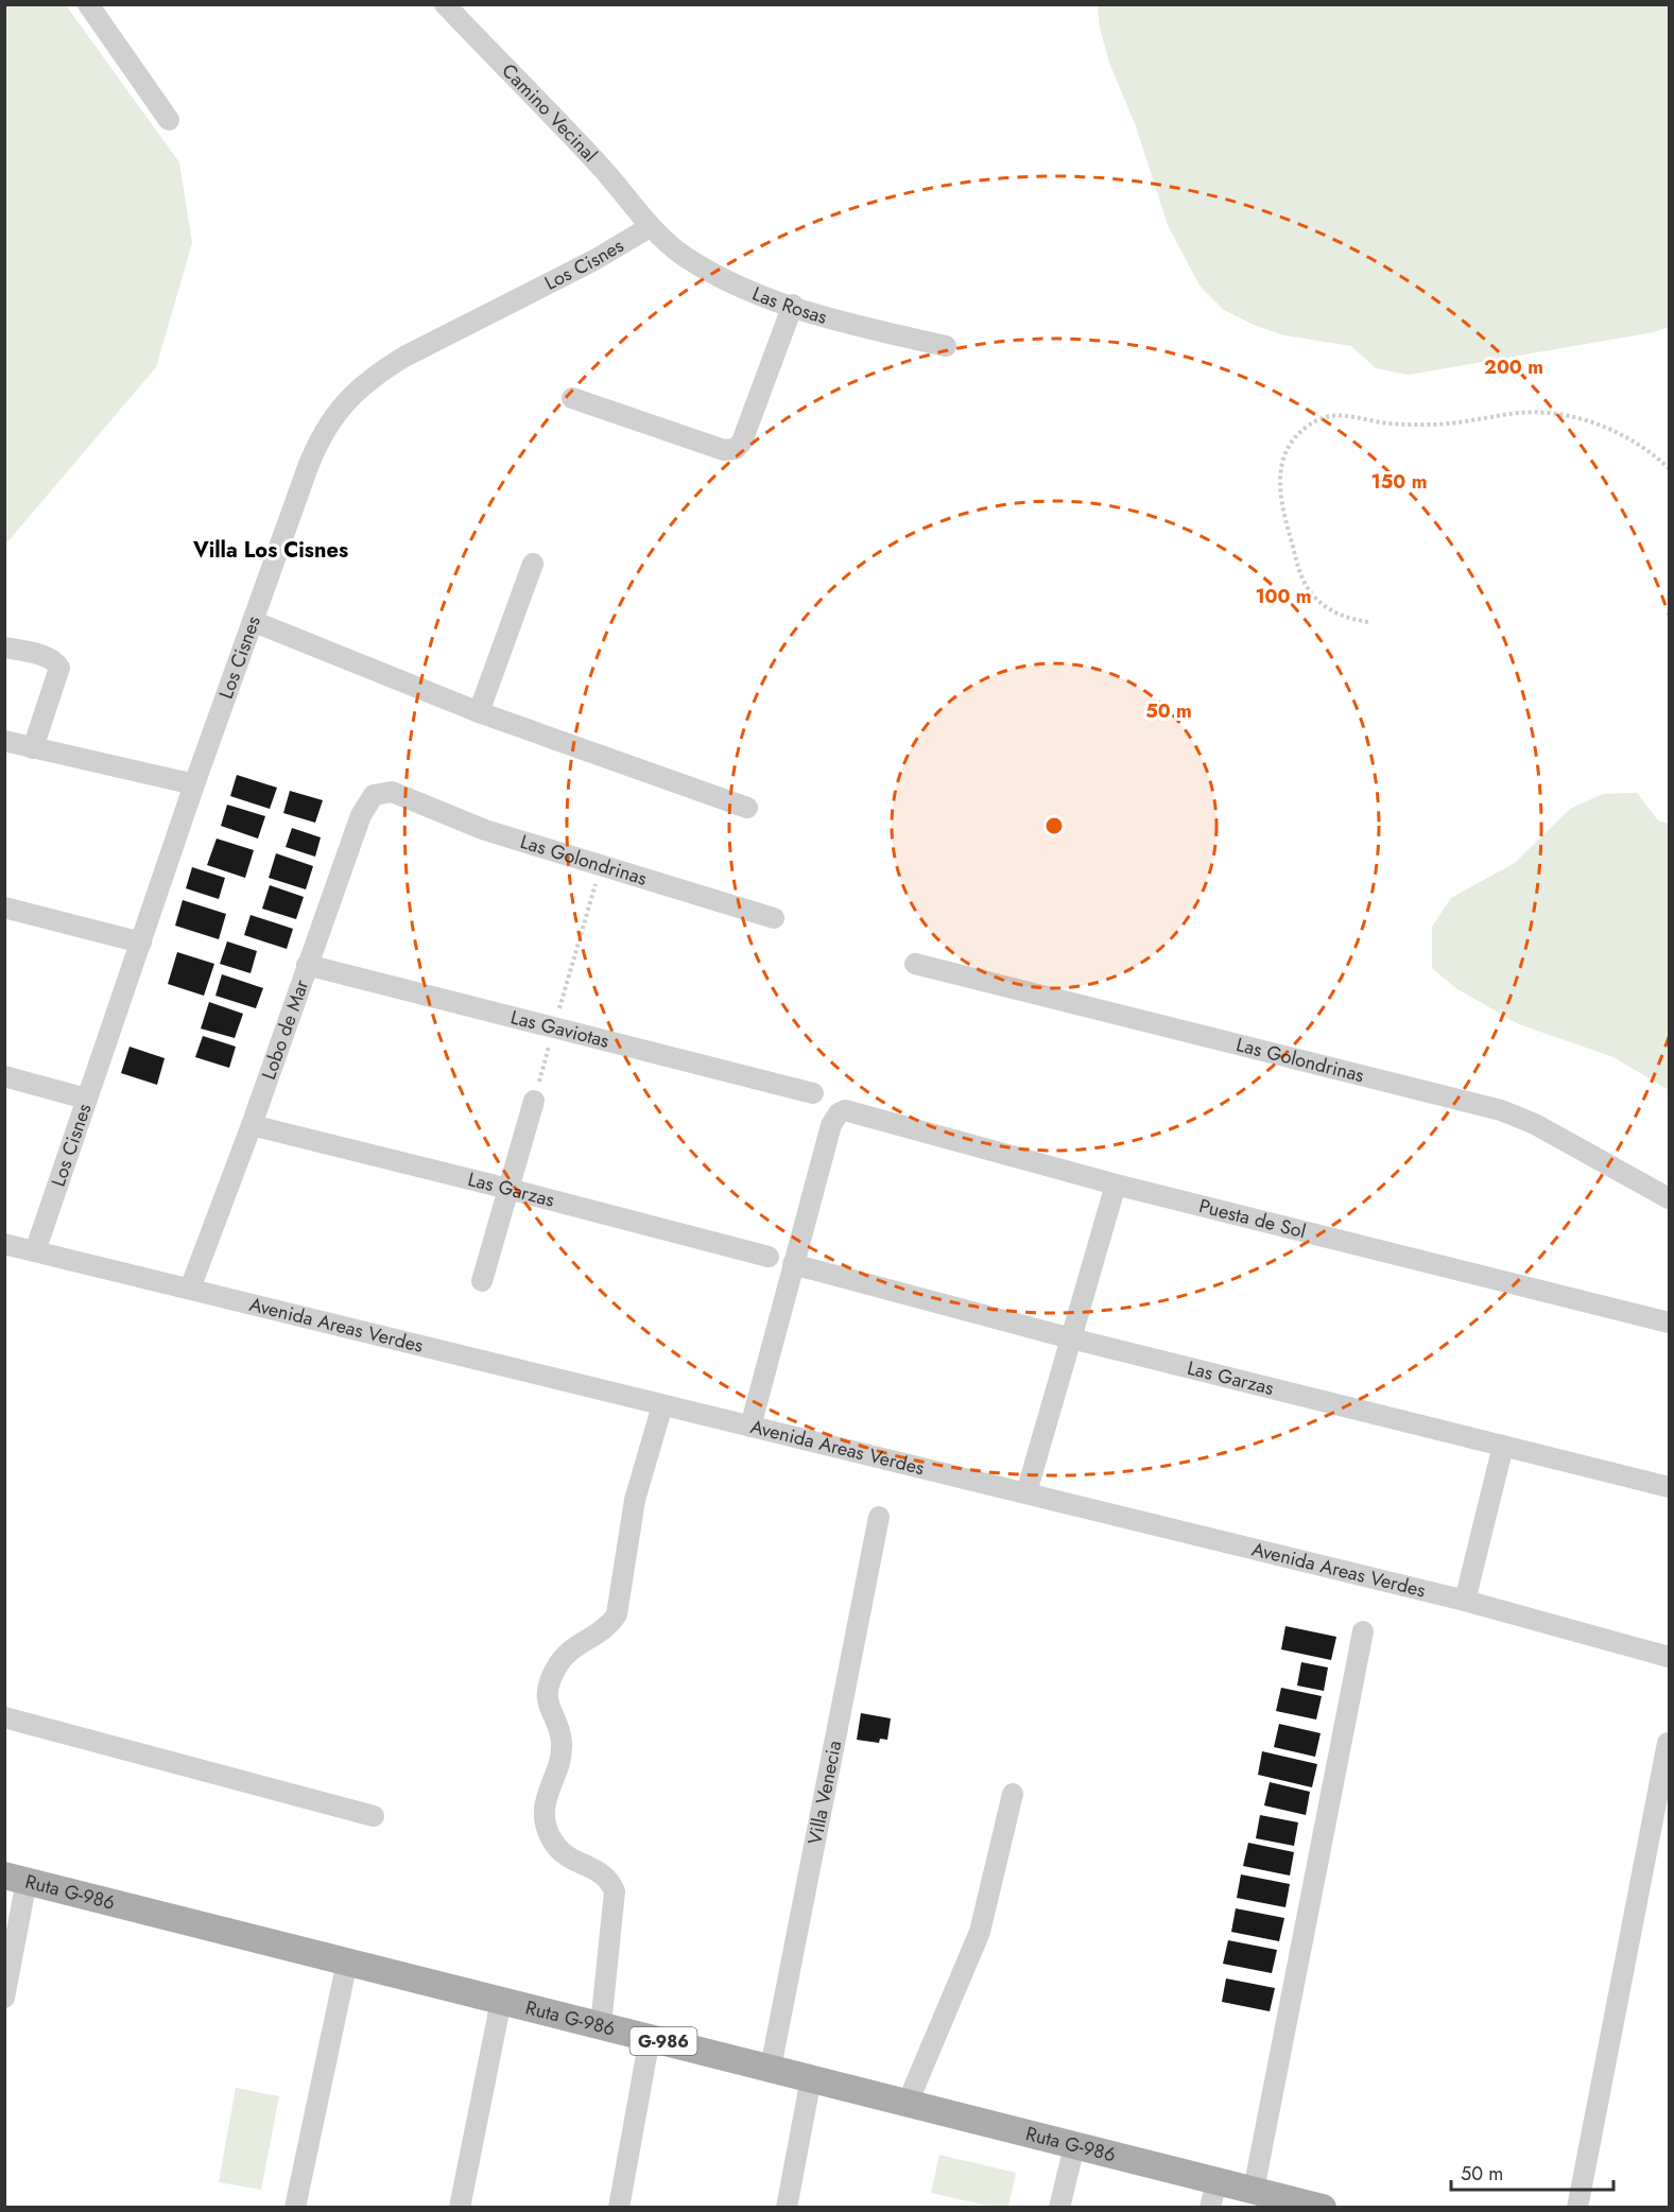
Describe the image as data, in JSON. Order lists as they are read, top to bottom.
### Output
{
  "streets": {
    "main road": ["Ruta G-986", "G-986"],
    "street": [
      "Camino Vecinal",
      "Los Cisnes",
      "Las Rosas",
      "Las Golondrinas",
      "Lobo de Mar",
      "Las Gaviotas",
      "Las Garzas",
      "Puesta de Sol",
      "Avenida Areas Verdes",
      "Villa Venecia"
    ]
  },
  "crossings": [
    ["Camino Vecinal", "Los Cisnes"],
    ["Camino Vecinal", "Las Rosas"],
    ["Los Cisnes", "Las Rosas"],
    ["Los Cisnes", "Avenida Areas Verdes"],
    ["Las Golondrinas", "Lobo de Mar"],
    ["Lobo de Mar", "Las Gaviotas"],
    ["Lobo de Mar", "Las Garzas"],
    ["Lobo de Mar", "Avenida Areas Verdes"],
    ["Las Garzas", "Puesta de Sol"],
    ["Villa Venecia", "Ruta G-986"]
  ],
  "districts": ["Villa Los Cisnes"],
  "scale_bar": "50 m",
  "rings": [
    "200 m",
    "150 m",
    "100 m",
    "50 m"
  ]
}
